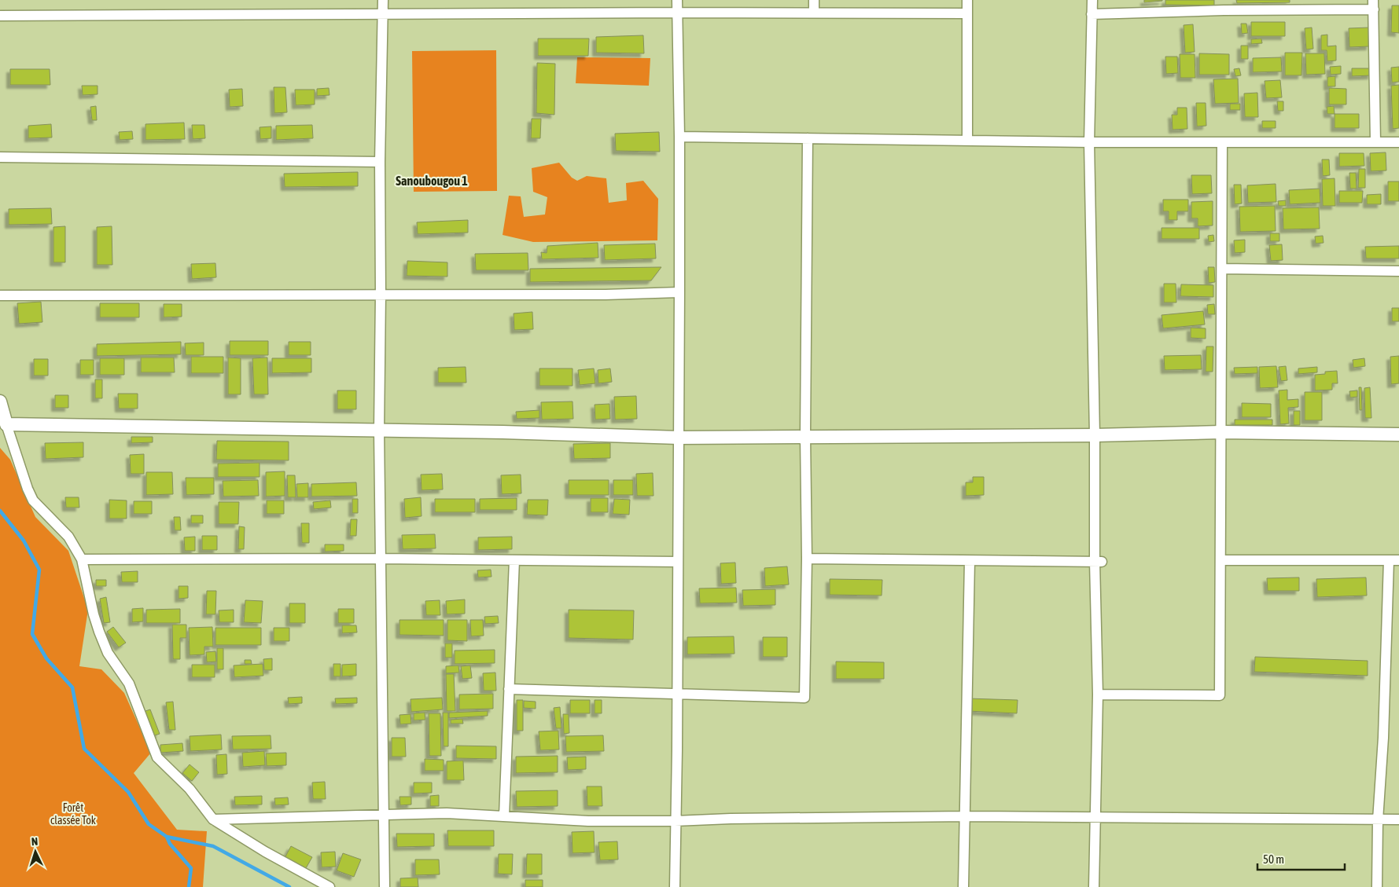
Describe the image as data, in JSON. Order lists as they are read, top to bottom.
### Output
{
  "districts": ["Sanoubougou 1"],
  "parks": ["Forêt classée Tok"],
  "scale_bar": "50 m",
  "north": "top"
}
